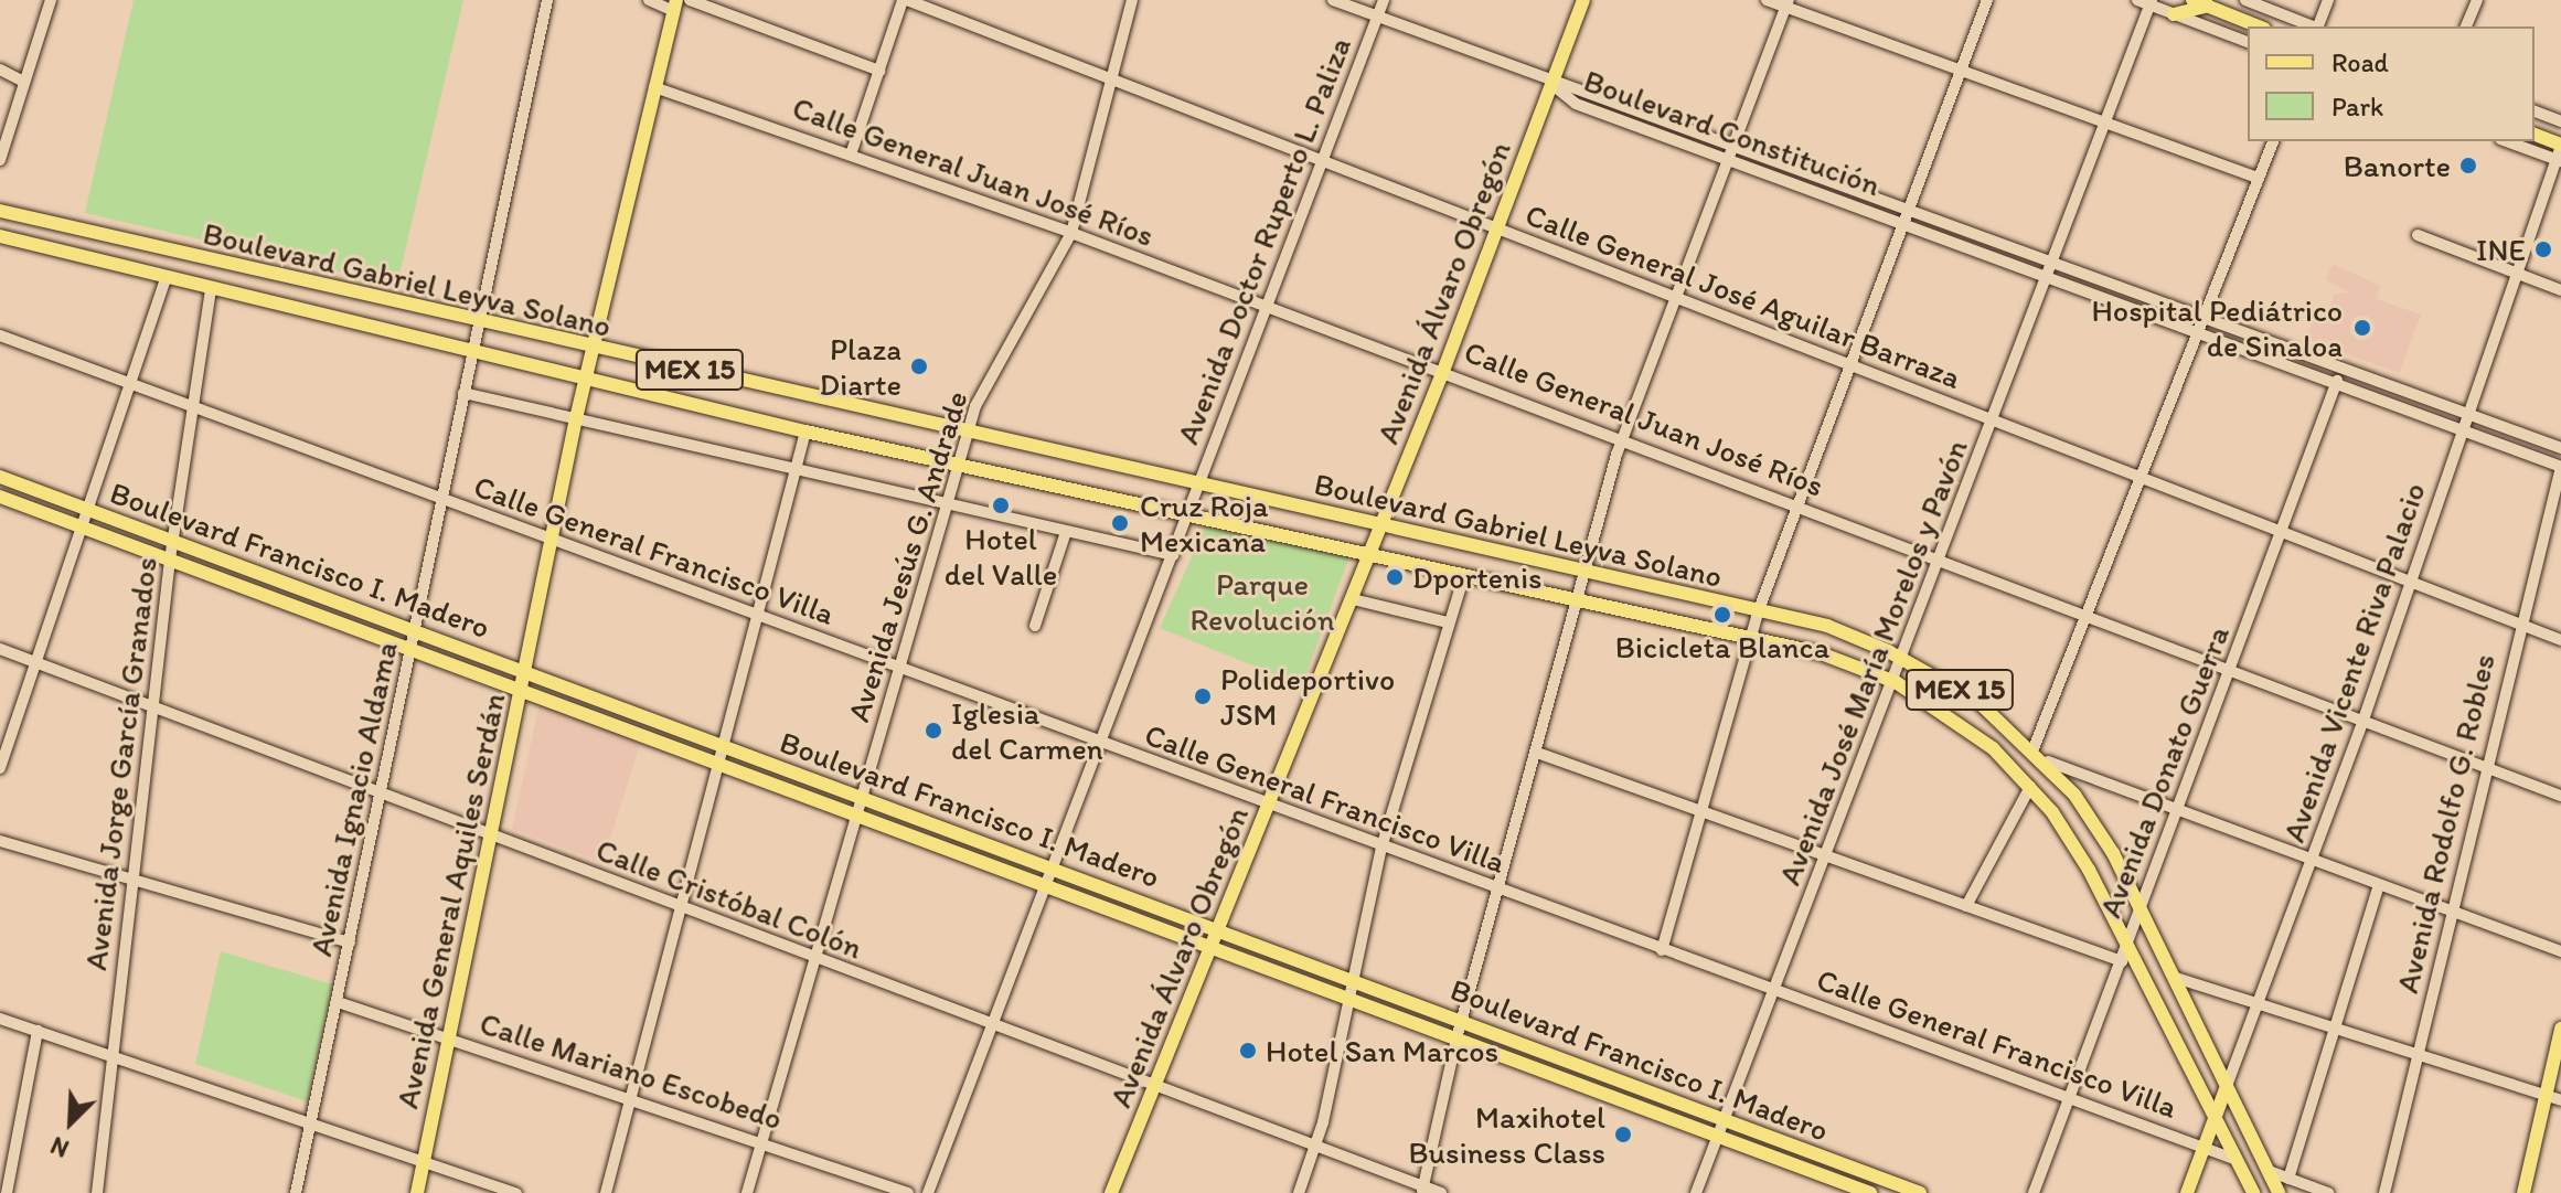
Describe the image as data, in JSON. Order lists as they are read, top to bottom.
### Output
{
  "streets": {
    "main road": [
      "Boulevard Gabriel Leyva Solano",
      "Avenida Álvaro Obregón",
      "MEX 15",
      "Boulevard Francisco I. Madero",
      "Avenida Vicente Riva Palacio",
      "Avenida General Aquiles Serdán"
    ],
    "street": [
      "Boulevard Constitución",
      "Calle General Juan José Ríos",
      "Avenida Doctor Ruperto L. Paliza",
      "Calle General José Aguilar Barraza",
      "Calle General Francisco Villa",
      "Avenida Jesús G. Andrade",
      "Avenida José María Morelos y Pavón",
      "Avenida Jorge García Granados",
      "Avenida Donato Guerra",
      "Avenida Ignacio Aldama",
      "Avenida Rodolfo G. Robles",
      "Calle Cristóbal Colón",
      "Calle Mariano Escobedo"
    ]
  },
  "crossings": [
    ["Boulevard Constitución", "Avenida Álvaro Obregón"],
    ["Boulevard Constitución", "Avenida José María Morelos y Pavón"],
    ["Boulevard Constitución", "Avenida Vicente Riva Palacio"],
    ["Boulevard Constitución", "Avenida Donato Guerra"],
    ["Boulevard Constitución", "Avenida Rodolfo G. Robles"],
    ["Calle General Juan José Ríos", "Avenida Doctor Ruperto L. Paliza"],
    ["Calle General Juan José Ríos", "Avenida Álvaro Obregón"],
    ["Calle General Juan José Ríos", "Avenida Jesús G. Andrade"],
    ["Calle General Juan José Ríos", "Avenida José María Morelos y Pavón"],
    ["Calle General Juan José Ríos", "Avenida Vicente Riva Palacio"],
    ["Calle General Juan José Ríos", "Avenida Donato Guerra"],
    ["Calle General Juan José Ríos", "Avenida Rodolfo G. Robles"],
    ["Calle General Juan José Ríos", "Avenida General Aquiles Serdán"],
    ["Avenida Doctor Ruperto L. Paliza", "Boulevard Gabriel Leyva Solano"],
    ["Avenida Doctor Ruperto L. Paliza", "Calle General José Aguilar Barraza"],
    ["Avenida Doctor Ruperto L. Paliza", "Calle General Francisco Villa"],
    ["Avenida Doctor Ruperto L. Paliza", "Boulevard Francisco I. Madero"],
    ["Avenida Doctor Ruperto L. Paliza", "Calle Cristóbal Colón"],
    ["Boulevard Gabriel Leyva Solano", "Avenida Álvaro Obregón"],
    ["Boulevard Gabriel Leyva Solano", "Calle General Francisco Villa"],
    ["Boulevard Gabriel Leyva Solano", "Avenida Jesús G. Andrade"],
    ["Boulevard Gabriel Leyva Solano", "Avenida José María Morelos y Pavón"],
    ["Boulevard Gabriel Leyva Solano", "Avenida Vicente Riva Palacio"],
    ["Boulevard Gabriel Leyva Solano", "Avenida Jorge García Granados"],
    ["Boulevard Gabriel Leyva Solano", "Avenida Donato Guerra"],
    ["Boulevard Gabriel Leyva Solano", "Avenida Ignacio Aldama"],
    ["Boulevard Gabriel Leyva Solano", "Avenida General Aquiles Serdán"],
    ["Avenida Álvaro Obregón", "Calle General José Aguilar Barraza"],
    ["Avenida Álvaro Obregón", "Calle General Francisco Villa"],
    ["Avenida Álvaro Obregón", "Boulevard Francisco I. Madero"],
    ["Avenida Álvaro Obregón", "Calle Cristóbal Colón"],
    ["Calle General José Aguilar Barraza", "Avenida Jesús G. Andrade"],
    ["Calle General José Aguilar Barraza", "Avenida José María Morelos y Pavón"],
    ["Calle General José Aguilar Barraza", "Avenida Vicente Riva Palacio"],
    ["Calle General José Aguilar Barraza", "Avenida Donato Guerra"],
    ["Calle General José Aguilar Barraza", "Avenida Rodolfo G. Robles"],
    ["Calle General Francisco Villa", "Avenida Jesús G. Andrade"],
    ["Calle General Francisco Villa", "Avenida José María Morelos y Pavón"],
    ["Calle General Francisco Villa", "Avenida Vicente Riva Palacio"],
    ["Calle General Francisco Villa", "Avenida Jorge García Granados"],
    ["Calle General Francisco Villa", "Avenida Donato Guerra"],
    ["Calle General Francisco Villa", "Avenida Ignacio Aldama"],
    ["Calle General Francisco Villa", "Avenida General Aquiles Serdán"],
    ["Avenida Jesús G. Andrade", "Boulevard Francisco I. Madero"],
    ["Avenida Jesús G. Andrade", "Calle Cristóbal Colón"],
    ["Avenida Jesús G. Andrade", "Calle Mariano Escobedo"],
    ["Boulevard Francisco I. Madero", "Avenida José María Morelos y Pavón"],
    ["Boulevard Francisco I. Madero", "Avenida Jorge García Granados"],
    ["Boulevard Francisco I. Madero", "Avenida Ignacio Aldama"],
    ["Boulevard Francisco I. Madero", "Avenida General Aquiles Serdán"],
    ["Avenida Jorge García Granados", "Calle Cristóbal Colón"],
    ["Avenida Ignacio Aldama", "Calle Cristóbal Colón"],
    ["Avenida Ignacio Aldama", "Calle Mariano Escobedo"],
    ["Calle Cristóbal Colón", "Avenida General Aquiles Serdán"],
    ["Avenida General Aquiles Serdán", "Calle Mariano Escobedo"]
  ],
  "parks": ["Parque Revolución"],
  "places": [
    "Banorte",
    "INE",
    "Hospital Pediátrico de Sinaloa",
    "Plaza Diarte",
    "Hotel del Valle",
    "Cruz Roja Mexicana",
    "Dportenis",
    "Bicicleta Blanca",
    "Polideportivo JSM",
    "Iglesia del Carmen",
    "Hotel San Marcos",
    "Maxihotel Business Class"
  ],
  "legend": ["Road", "Park"],
  "north": "bottom left"
}
